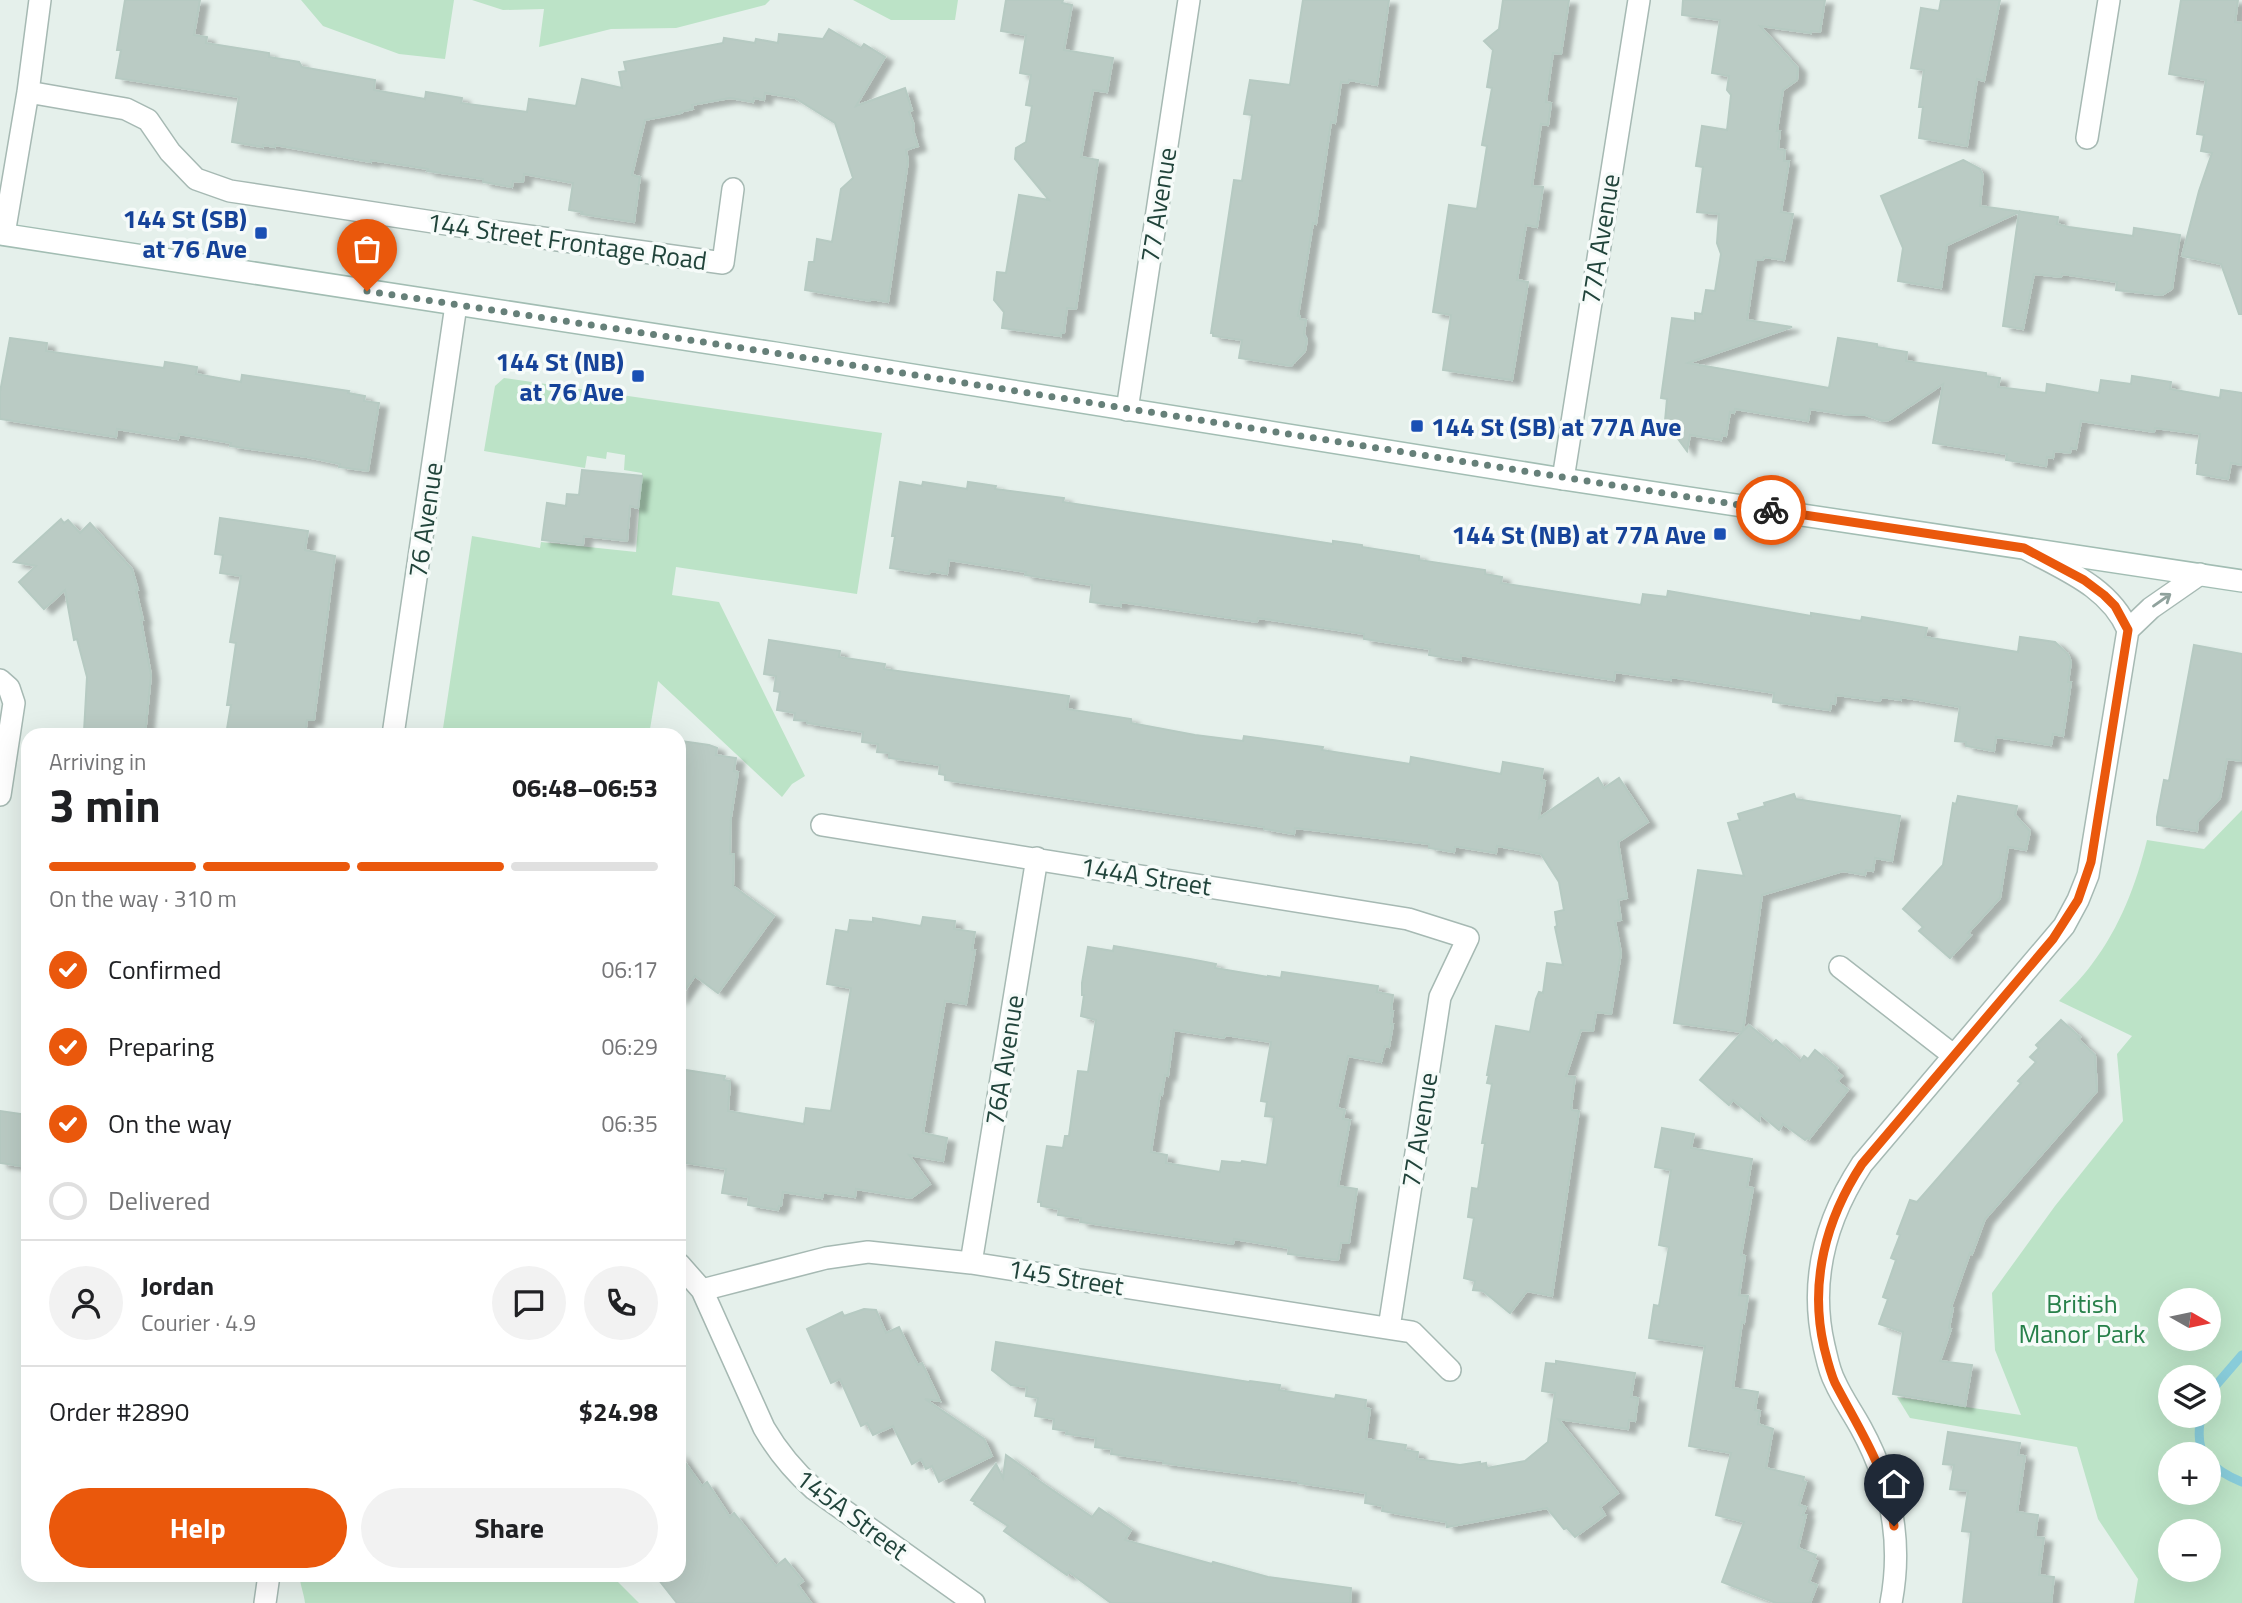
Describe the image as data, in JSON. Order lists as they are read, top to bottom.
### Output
{
  "streets": {
    "street": [
      "77 Avenue",
      "77A Avenue",
      "144 Street Frontage Road",
      "76 Avenue",
      "144A Street",
      "76A Avenue",
      "145 Street",
      "145A Street"
    ]
  },
  "crossings": [
    ["77 Avenue", "144A Street"],
    ["77 Avenue", "145 Street"],
    ["144A Street", "76A Avenue"],
    ["76A Avenue", "145 Street"],
    ["145 Street", "145A Street"]
  ],
  "parks": ["British Manor Park"],
  "places": {
    "transit": [
      "144 St (SB) at 76 Ave",
      "144 St (NB) at 76 Ave",
      "144 St (SB) at 77A Ave",
      "144 St (NB) at 77A Ave"
    ]
  },
  "north": "right",
  "page": {
    "heading": ["3 min", "Arriving in", "06:48–06:53"],
    "panel": [
      "Jordan",
      "Courier · 4.9",
      "Order #2890",
      "$24.98"
    ],
    "bar": "On the way · 310 m",
    "list": [
      ["Confirmed", "06:17"],
      ["Preparing", "06:29"],
      ["On the way", "06:35"],
      "Delivered"
    ],
    "map_buttons": ["+", "−"],
    "buttons": ["Help", "Share"]
  }
}
